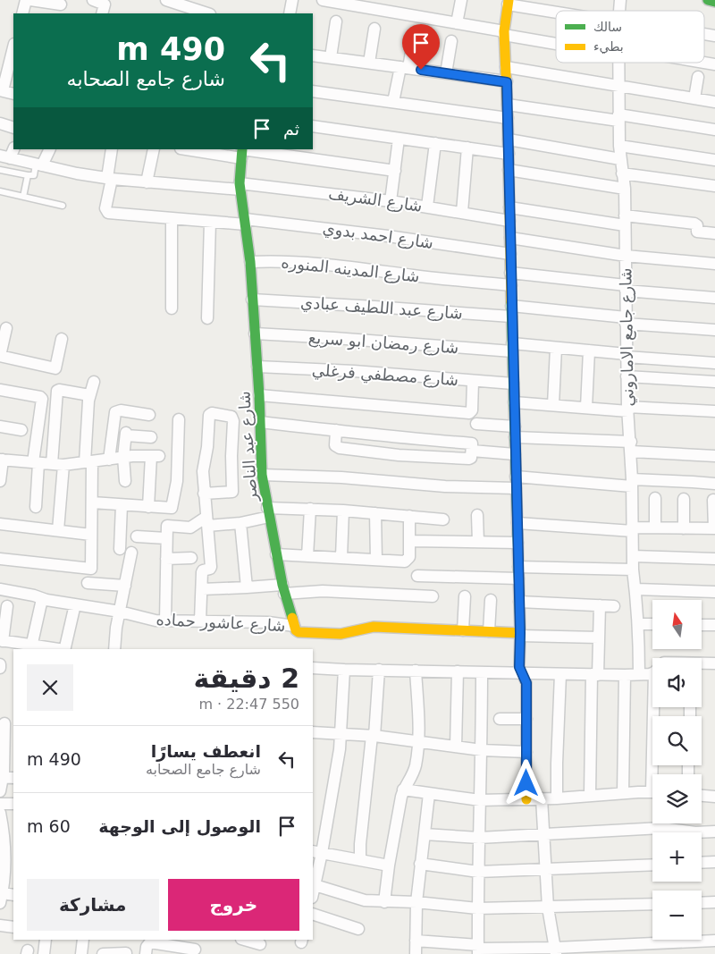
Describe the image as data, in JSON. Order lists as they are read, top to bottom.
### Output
{
  "streets": {
    "street": [
      "شارع الشريف",
      "شارع احمد بدوي",
      "شارع المدينه المنوره",
      "شارع عبد اللطيف عبادي",
      "شارع جامع الاماروني",
      "شارع رمضان ابو سريع",
      "شارع مصطفي فرغلي",
      "شارع عبد الناصر",
      "شارع عاشور حماده"
    ]
  },
  "crossings": [
    ["شارع الشريف", "شارع احمد بدوي"],
    ["شارع المدينه المنوره", "شارع عبد الناصر"],
    ["شارع عبد اللطيف عبادي", "شارع جامع الاماروني"],
    ["شارع عبد اللطيف عبادي", "شارع عبد الناصر"],
    ["شارع جامع الاماروني", "شارع رمضان ابو سريع"],
    ["شارع رمضان ابو سريع", "شارع عبد الناصر"],
    ["شارع مصطفي فرغلي", "شارع عبد الناصر"],
    ["شارع عبد الناصر", "شارع عاشور حماده"]
  ],
  "legend": ["سالك", "بطيء"],
  "north": "top",
  "page": {
    "turn": ["490 m", "شارع جامع الصحابه"],
    "then": "ثم",
    "map_buttons": ["+", "−"],
    "heading": ["2 دقيقة", "550 m · 22:47"],
    "list": [
      {
        "name": "انعطف يسارًا",
        "note": "شارع جامع الصحابه",
        "value": "490 m"
      },
      {
        "name": "الوصول إلى الوجهة",
        "value": "60 m"
      }
    ],
    "buttons": ["خروج", "مشاركة"]
  }
}
